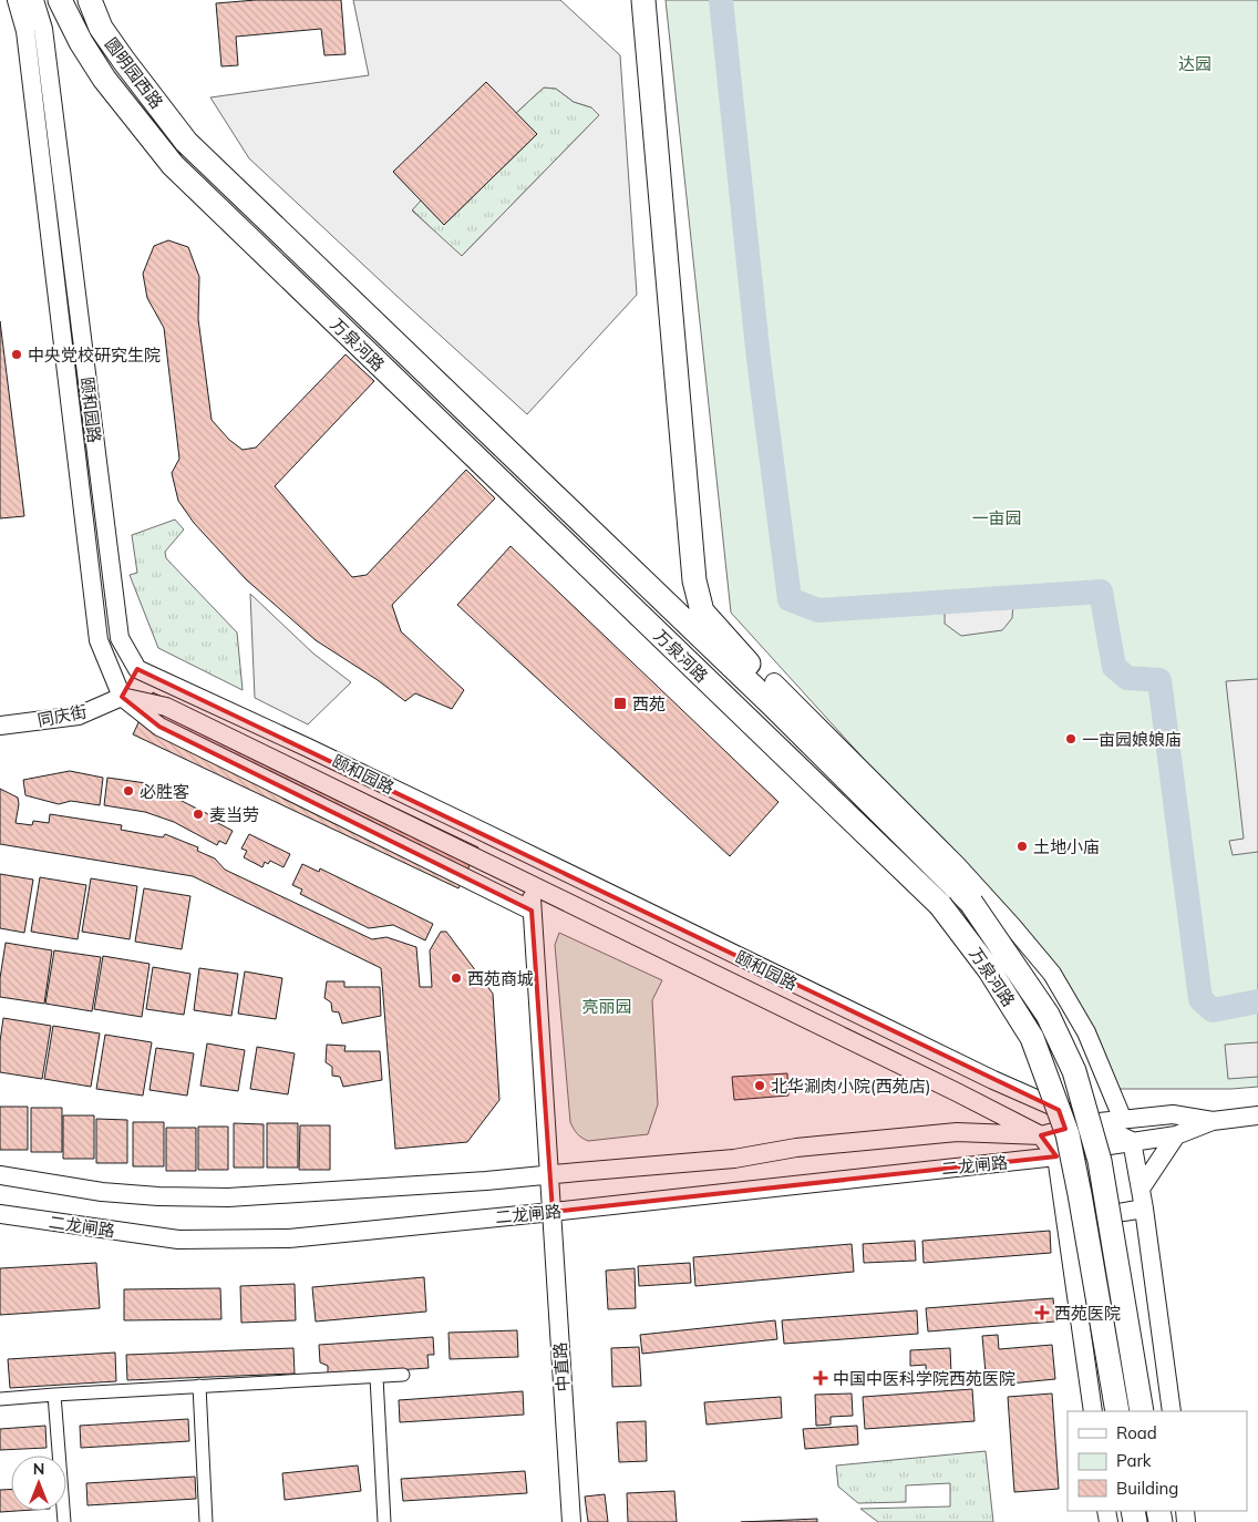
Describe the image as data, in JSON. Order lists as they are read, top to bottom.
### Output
{
  "streets": {
    "highway": ["圆明园西路", "万泉河路"],
    "main road": [
      "颐和园路",
      "同庆街",
      "二龙闸路",
      "中直路"
    ]
  },
  "crossings": [
    ["圆明园西路", "万泉河路"],
    ["颐和园路", "同庆街"],
    ["颐和园路", "二龙闸路"],
    ["二龙闸路", "中直路"]
  ],
  "parks": ["达园", "一亩园", "亮丽园"],
  "places": {
    "other": [
      "中央党校研究生院",
      "一亩园娘娘庙",
      "必胜客",
      "麦当劳",
      "土地小庙",
      "西苑商城",
      "北华涮肉小院(西苑店)"
    ],
    "transit": ["西苑"],
    "health": ["西苑医院", "中国中医科学院西苑医院"]
  },
  "legend": ["Road", "Park", "Building"],
  "north": "top"
}
